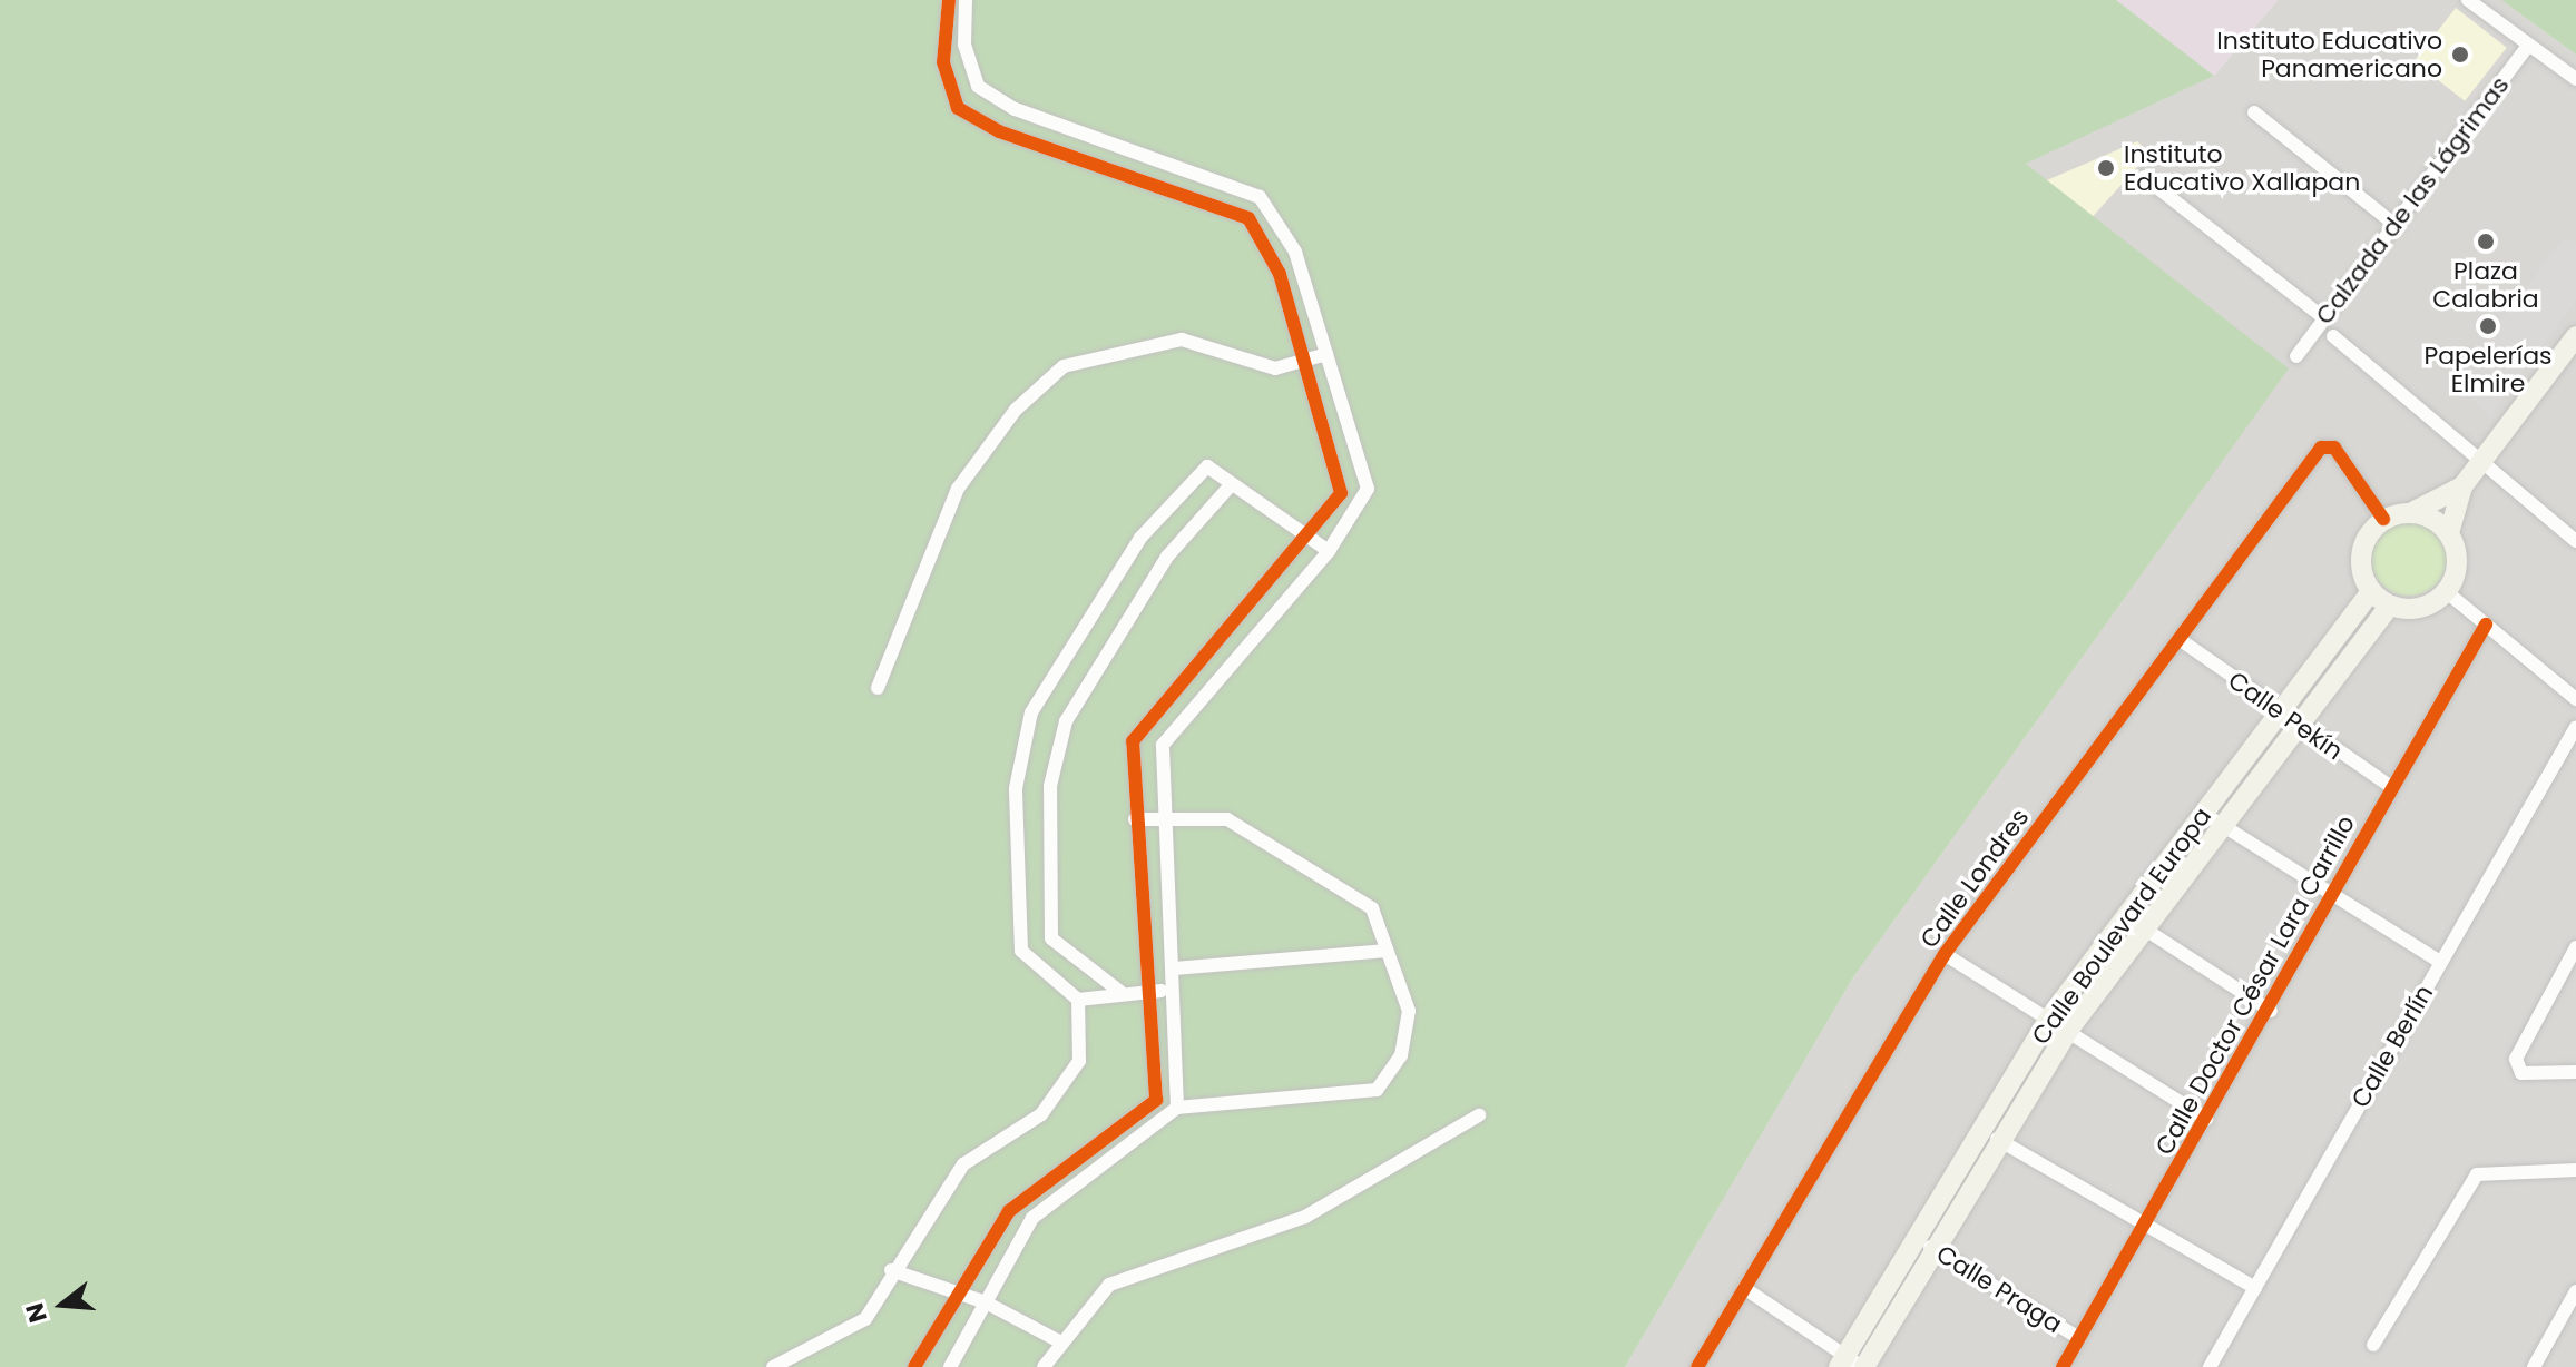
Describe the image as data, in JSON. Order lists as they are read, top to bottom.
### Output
{
  "streets": {
    "main road": ["Calle Boulevard Europa"],
    "street": [
      "Calzada de las Lágrimas",
      "Calle Pekín",
      "Calle Londres",
      "Calle Doctor César Lara Carrillo",
      "Calle Berlín",
      "Calle Praga"
    ]
  },
  "crossings": [
    ["Calle Pekín", "Calle Londres"],
    ["Calle Pekín", "Calle Boulevard Europa"],
    ["Calle Pekín", "Calle Doctor César Lara Carrillo"],
    ["Calle Londres", "Calle Boulevard Europa"],
    ["Calle Boulevard Europa", "Calle Praga"],
    ["Calle Doctor César Lara Carrillo", "Calle Praga"]
  ],
  "places": [
    "Instituto Educativo Panamericano",
    "Instituto Educativo Xallapan",
    "Plaza Calabria",
    "Papelerías Elmire"
  ],
  "north": "left"
}
